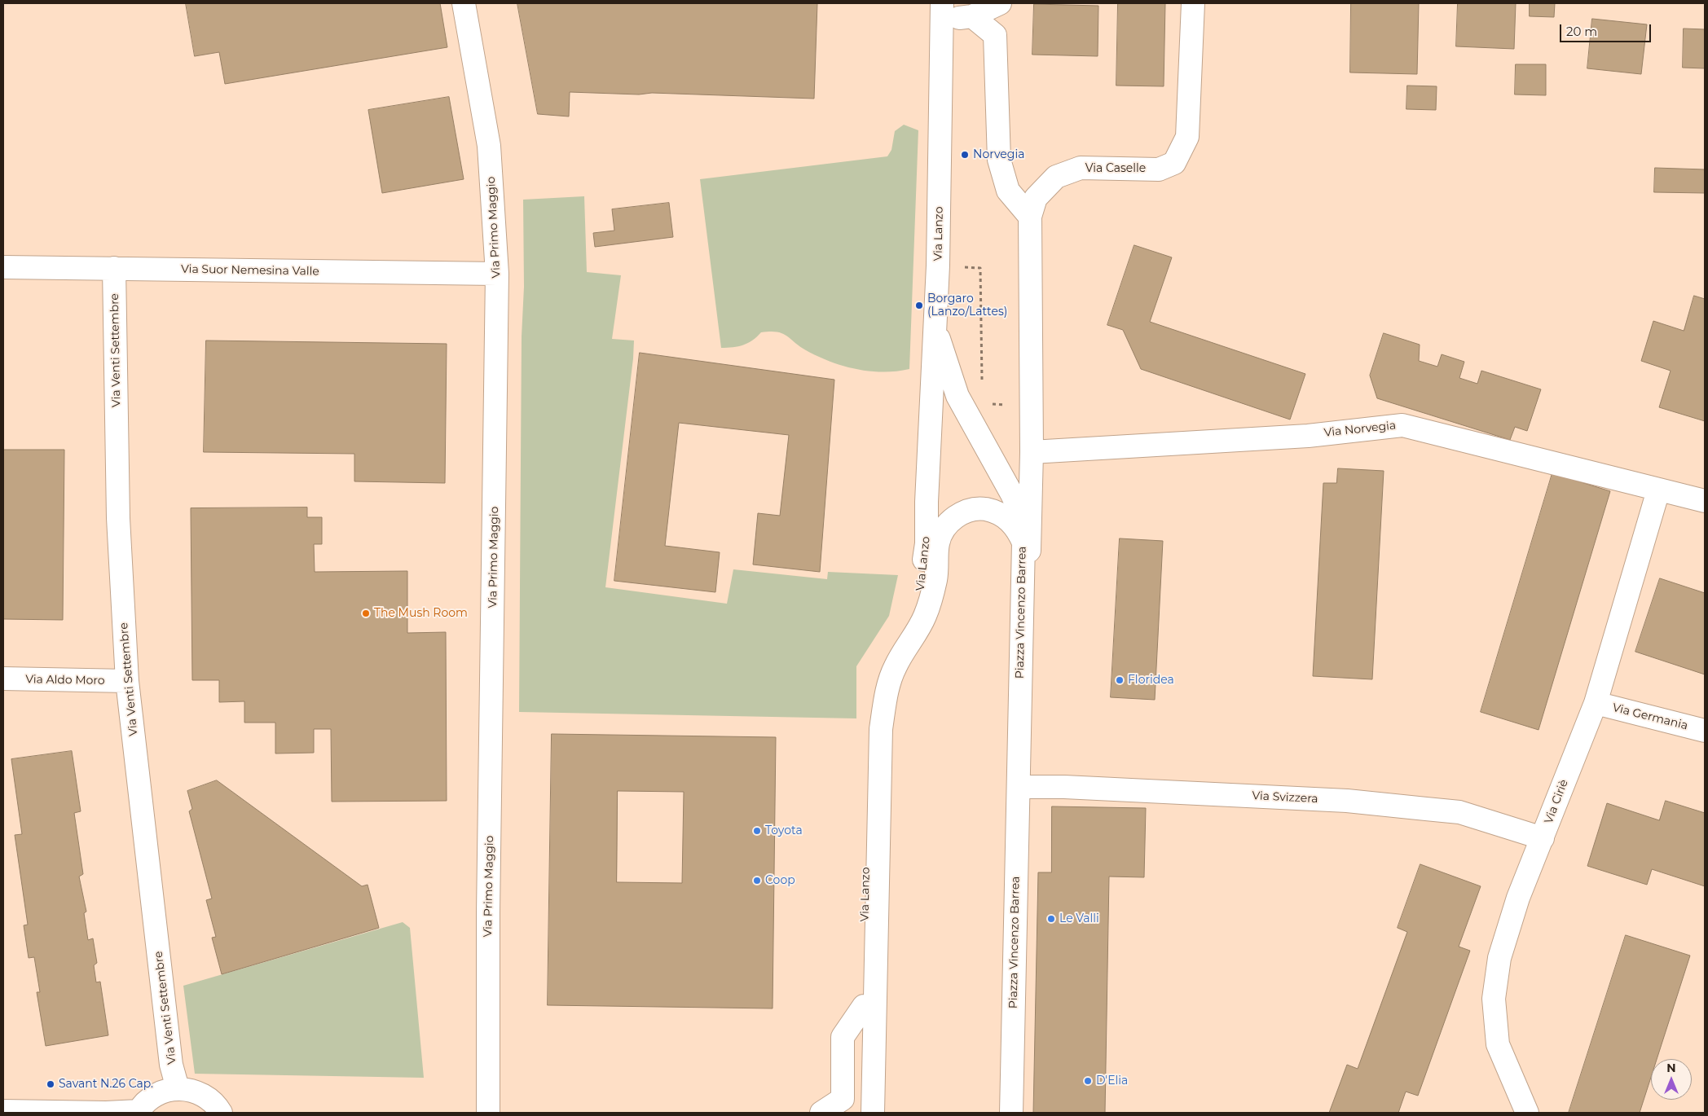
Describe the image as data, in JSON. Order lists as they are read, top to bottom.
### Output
{
  "streets": {
    "street": [
      "Via Caselle",
      "Via Primo Maggio",
      "Via Lanzo",
      "Via Suor Nemesina Valle",
      "Via Venti Settembre",
      "Via Norvegia",
      "Piazza Vincenzo Barrea",
      "Via Aldo Moro",
      "Via Germania",
      "Via Svizzera",
      "Via Ciriè"
    ]
  },
  "crossings": [
    ["Via Caselle", "Via Norvegia"],
    ["Via Primo Maggio", "Via Suor Nemesina Valle"],
    ["Via Suor Nemesina Valle", "Via Venti Settembre"],
    ["Via Venti Settembre", "Via Aldo Moro"],
    ["Via Norvegia", "Via Ciriè"],
    ["Via Germania", "Via Ciriè"],
    ["Via Svizzera", "Via Ciriè"]
  ],
  "places": [
    "Norvegia",
    "Borgaro (Lanzo/Lattes)",
    "The Mush Room",
    "Floridea",
    "Toyota",
    "Coop",
    "Le Valli",
    "D'Elia",
    "Savant N.26 Cap."
  ],
  "scale_bar": "20 m",
  "north": "top"
}
